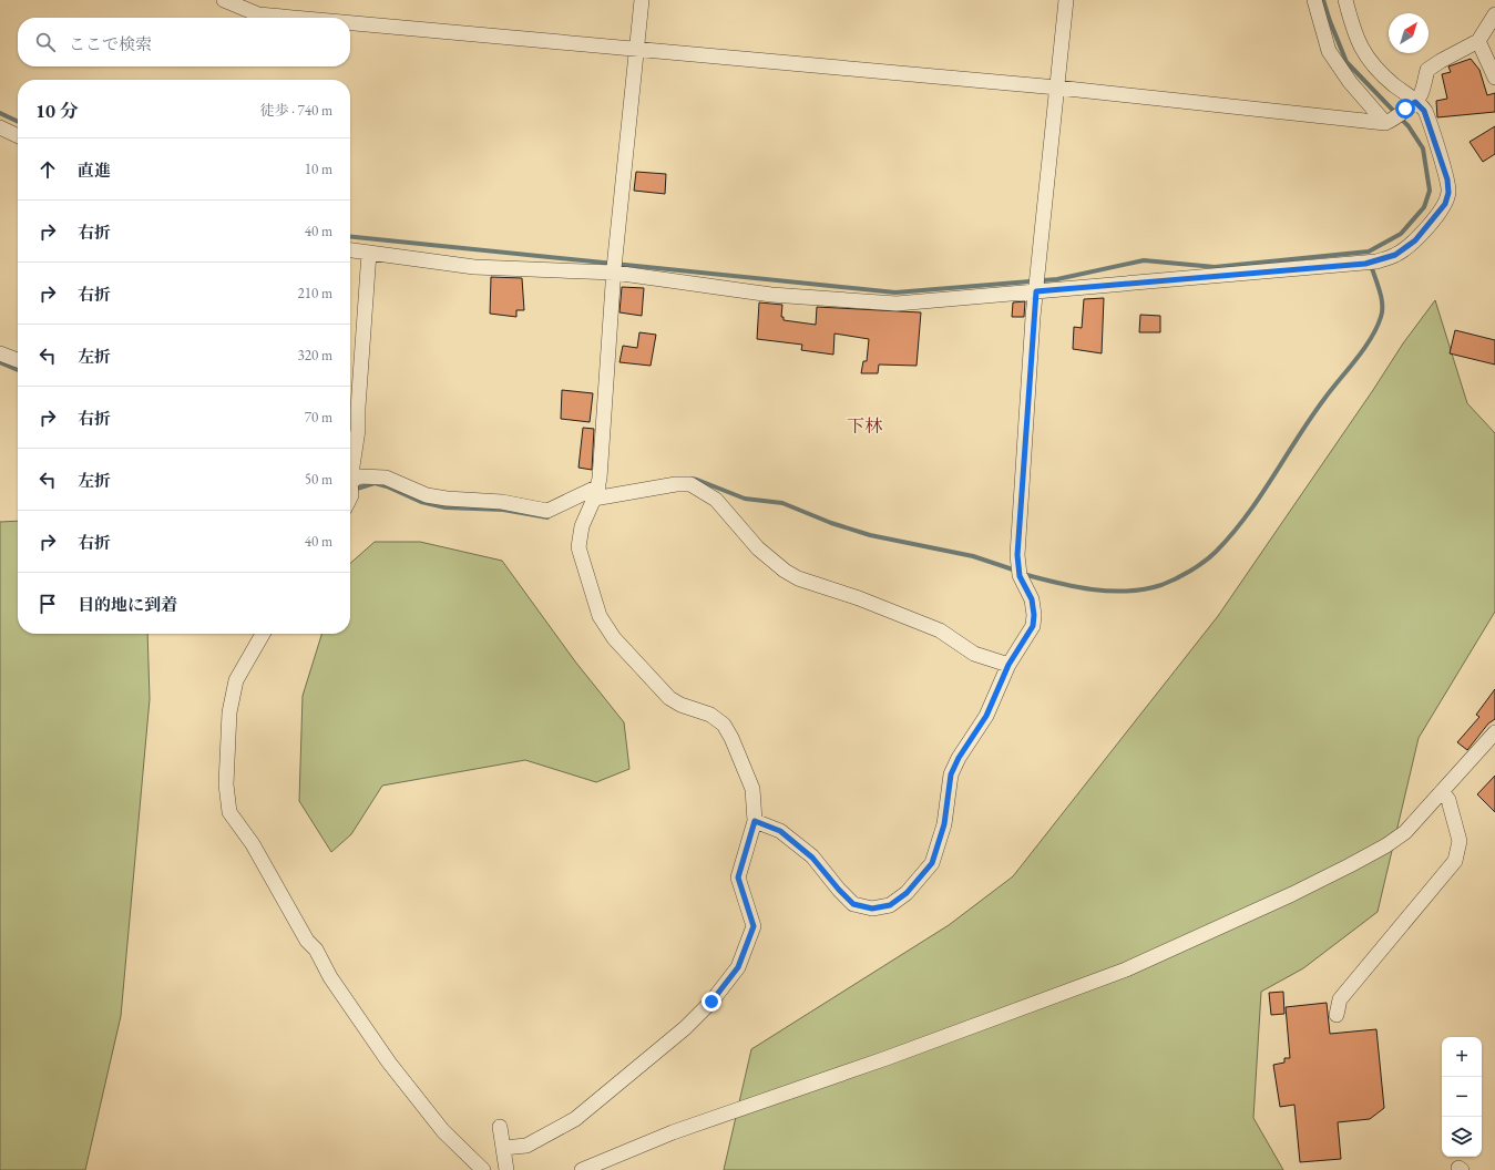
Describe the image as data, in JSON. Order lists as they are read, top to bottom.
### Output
{
  "districts": ["下林"],
  "north": "top right",
  "page": {
    "search": "ここで検索",
    "heading": ["10 分", "徒歩 · 740 m"],
    "list": [
      ["直進", "10 m"],
      ["右折", "40 m"],
      ["右折", "210 m"],
      ["左折", "320 m"],
      ["右折", "70 m"],
      ["左折", "50 m"],
      ["右折", "40 m"],
      "目的地に到着"
    ],
    "map_buttons": ["+", "−"]
  }
}
